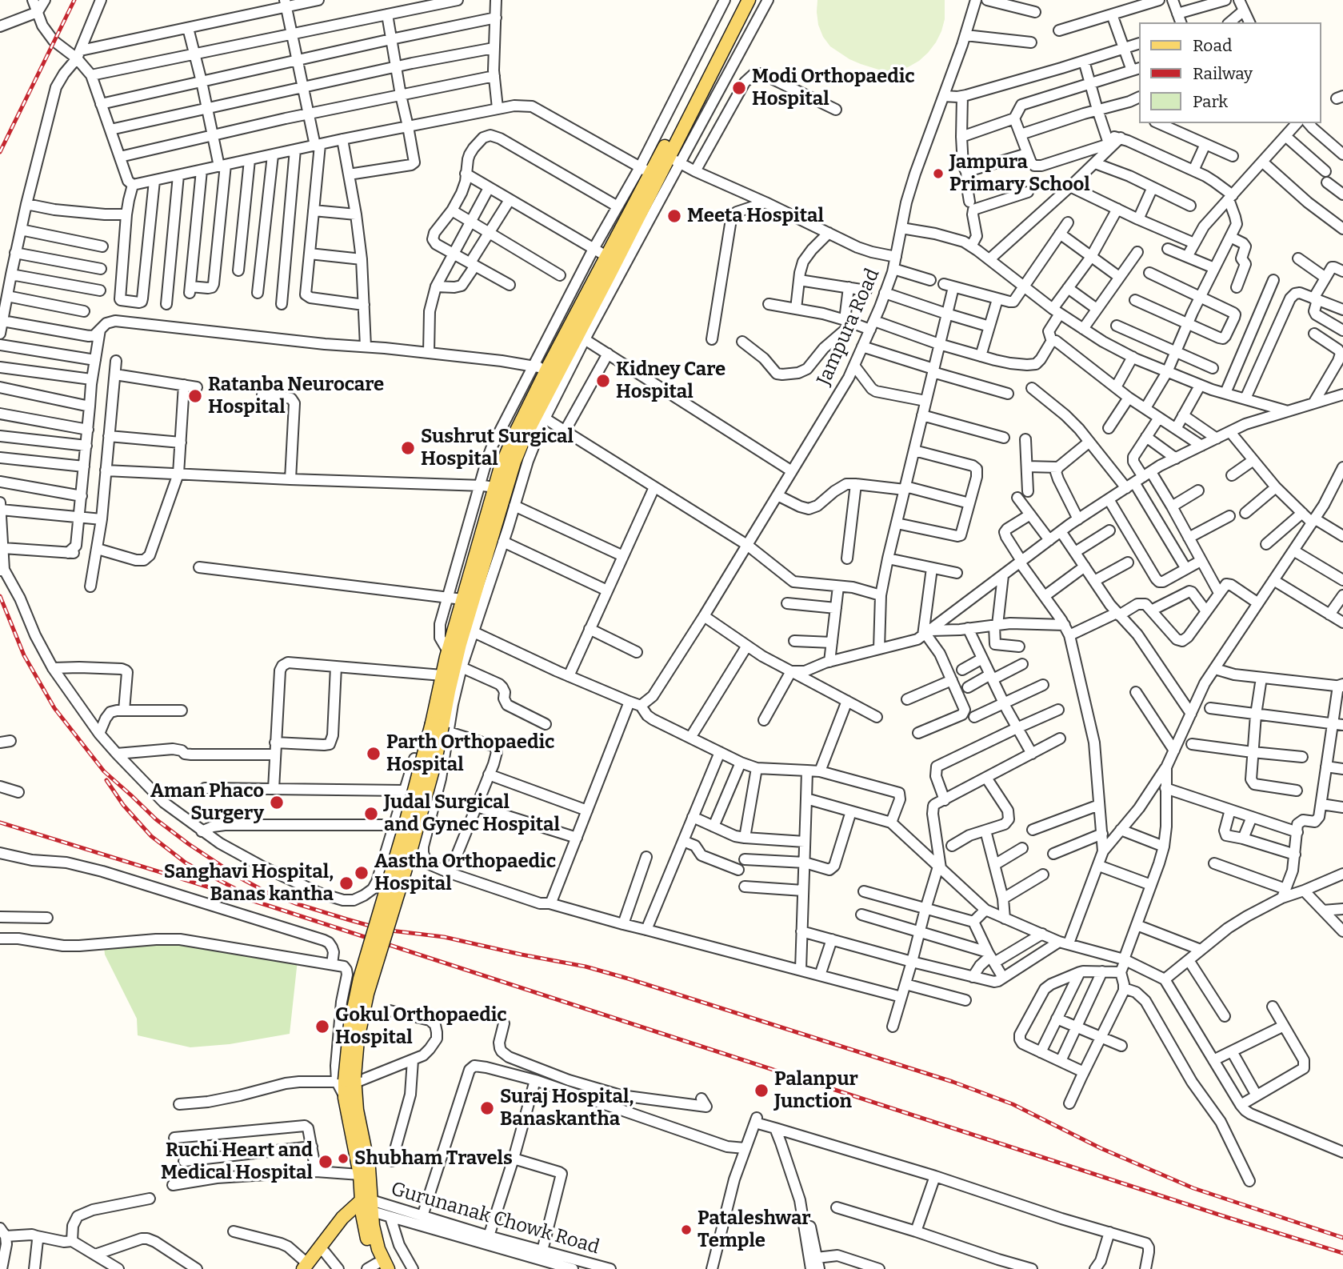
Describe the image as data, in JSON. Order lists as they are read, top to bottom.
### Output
{
  "streets": {
    "street": ["Jampura Road", "Gurunanak Chowk Road"]
  },
  "places": [
    "Modi Orthopaedic Hospital",
    "Jampura Primary School",
    "Meeta Hospital",
    "Kidney Care Hospital",
    "Ratanba Neurocare Hospital",
    "Sushrut Surgical Hospital",
    "Parth Orthopaedic Hospital",
    "Aman Phaco Surgery",
    "Judal Surgical and Gynec Hospital",
    "Aastha Orthopaedic Hospital",
    "Sanghavi Hospital, Banas kantha",
    "Gokul Orthopaedic Hospital",
    "Palanpur Junction",
    "Suraj Hospital, Banaskantha",
    "Shubham Travels",
    "Ruchi Heart and Medical Hospital",
    "Pataleshwar Temple"
  ],
  "legend": ["Road", "Railway", "Park"]
}
